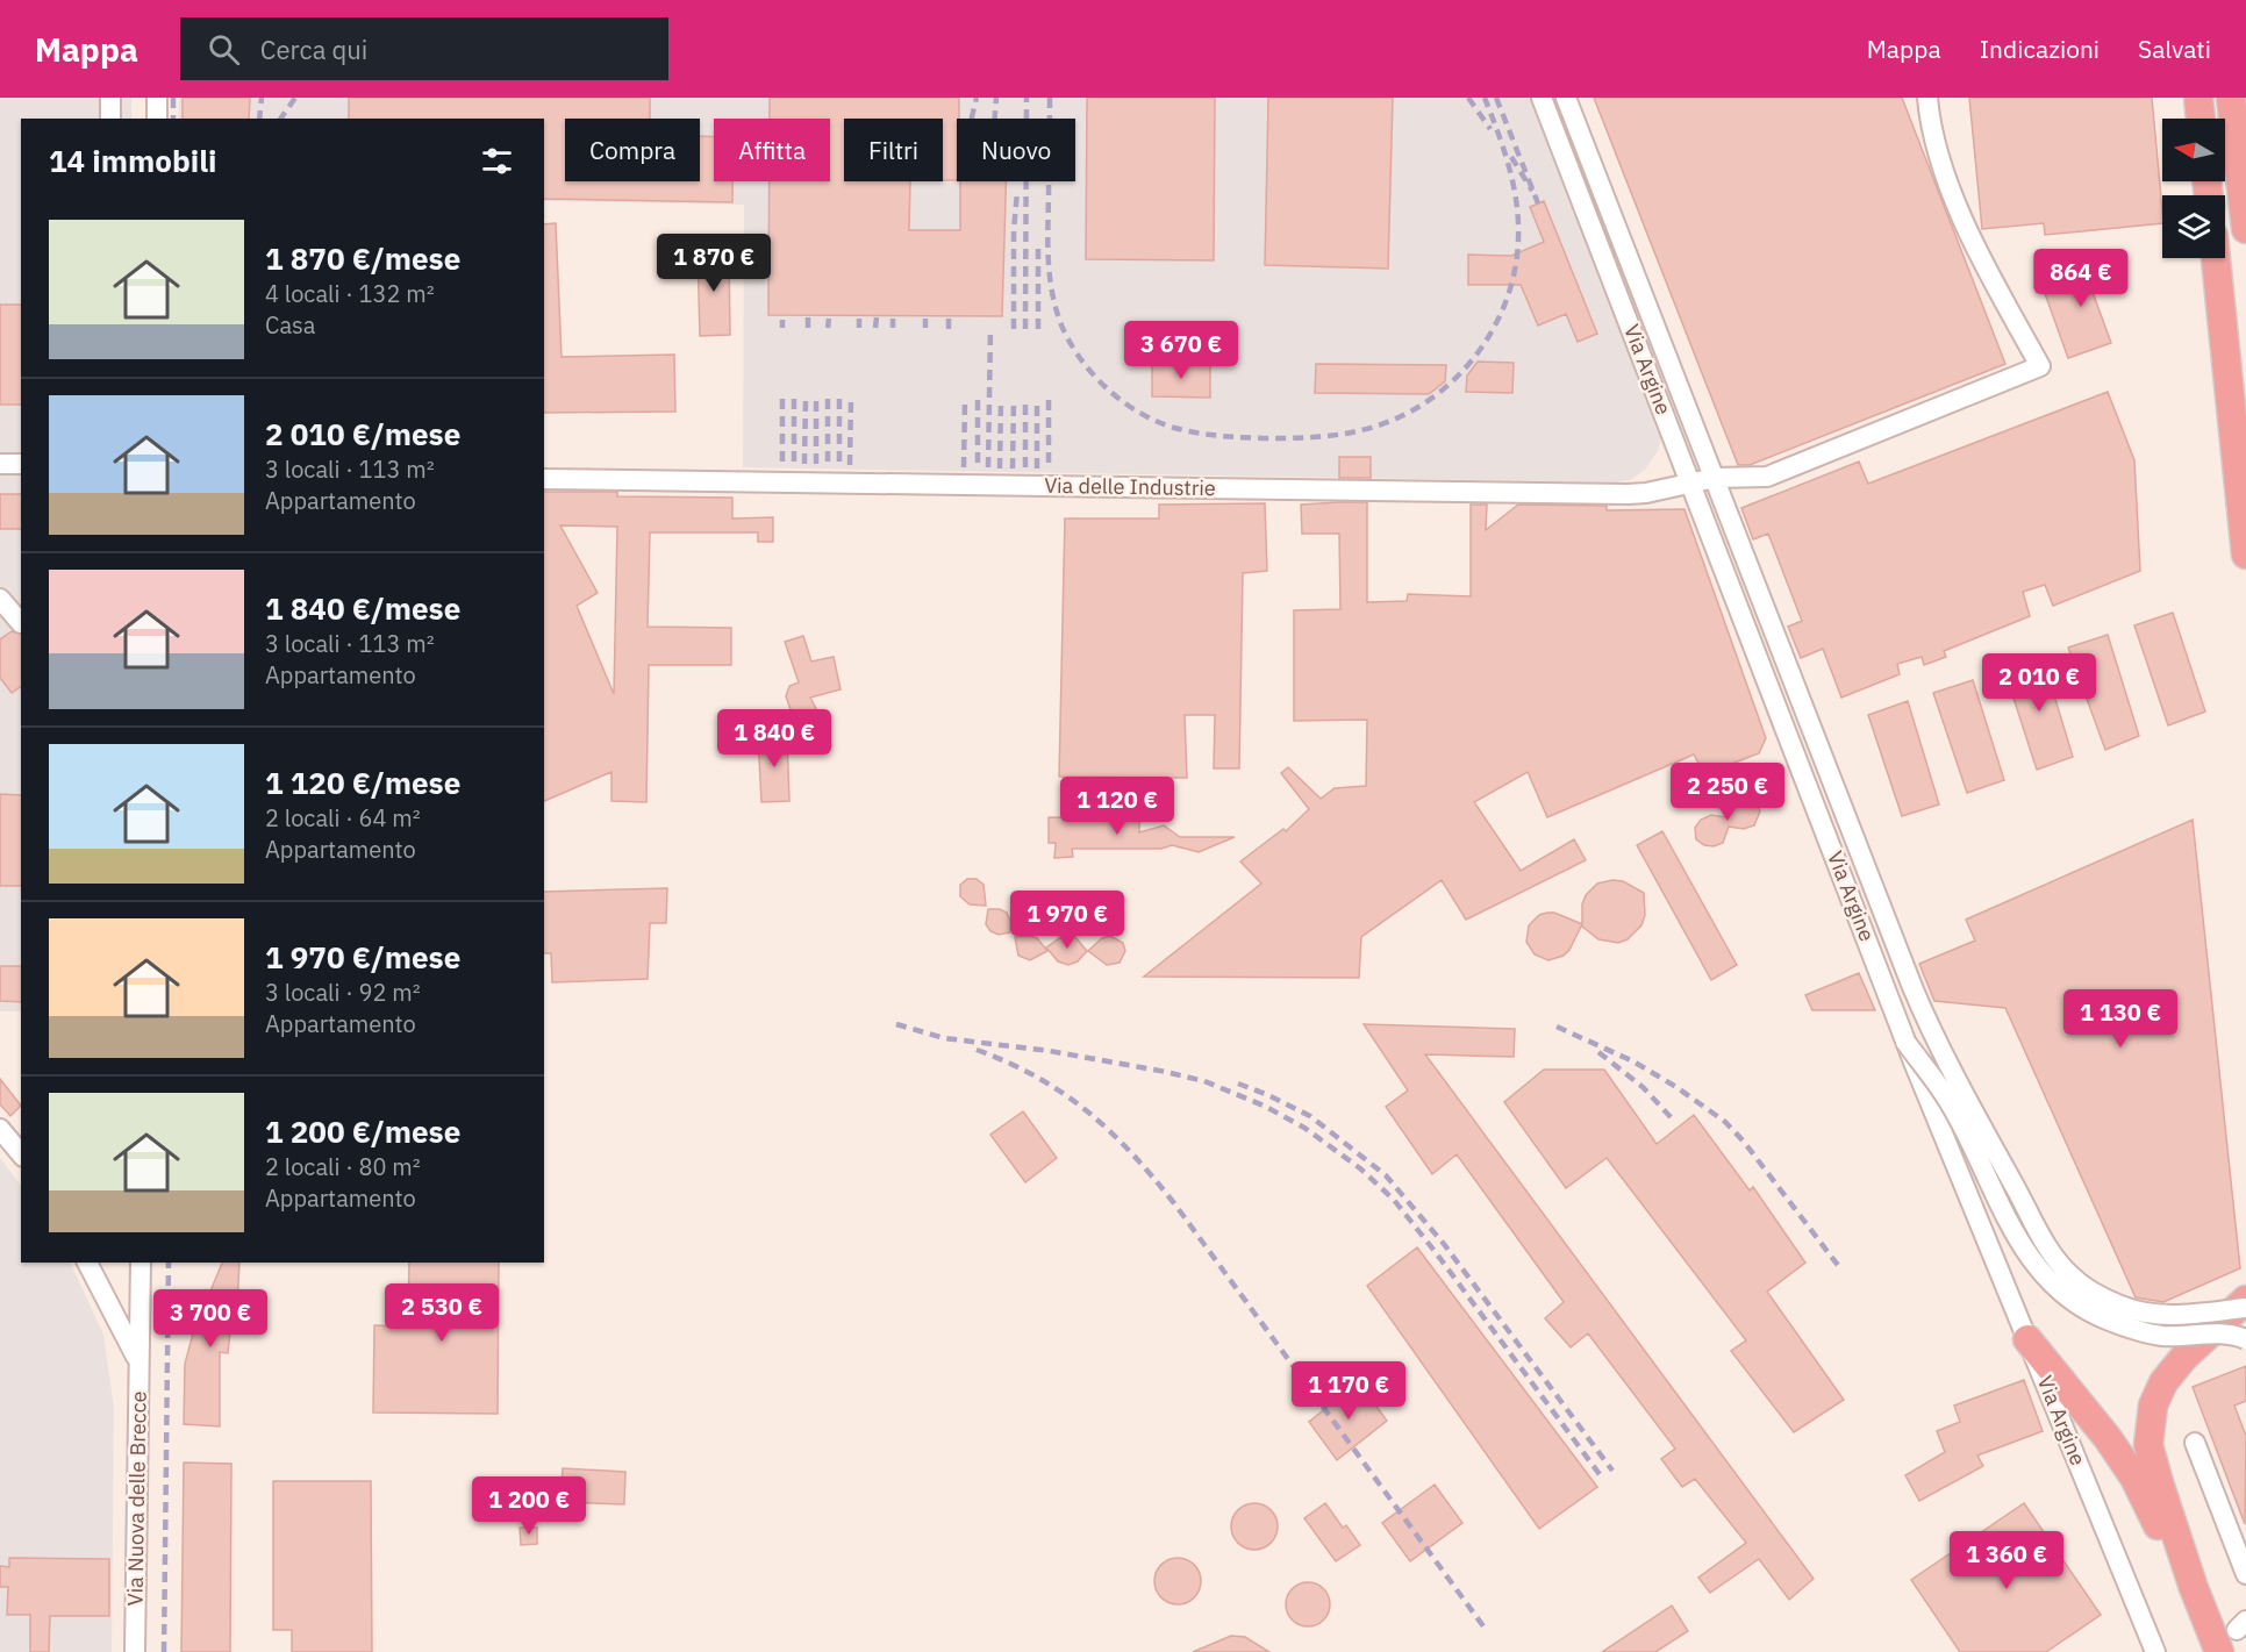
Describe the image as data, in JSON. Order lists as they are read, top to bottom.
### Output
{
  "streets": {
    "street": ["Via Argine", "Via delle Industrie", "Via Nuova delle Brecce"]
  },
  "crossings": [
    ["Via Argine", "Via delle Industrie"]
  ],
  "north": "left",
  "page": {
    "header": "Mappa",
    "search": "Cerca qui",
    "nav": ["Mappa", "Indicazioni", "Salvati"],
    "chip": [
      "Compra",
      "Affitta",
      "Filtri",
      "Nuovo"
    ],
    "heading": "14 immobili",
    "list": [
      {
        "name": "1 870 €/mese",
        "note": "4 locali · 132 m² · Casa"
      },
      {
        "name": "2 010 €/mese",
        "note": "3 locali · 113 m² · Appartamento"
      },
      {
        "name": "1 840 €/mese",
        "note": "3 locali · 113 m² · Appartamento"
      },
      {
        "name": "1 120 €/mese",
        "note": "2 locali · 64 m² · Appartamento"
      },
      {
        "name": "1 970 €/mese",
        "note": "3 locali · 92 m² · Appartamento"
      },
      {
        "name": "1 200 €/mese",
        "note": "2 locali · 80 m² · Appartamento"
      }
    ],
    "price": [
      "1 870 €",
      "864 €",
      "3 670 €",
      "2 010 €",
      "1 840 €",
      "2 250 €",
      "1 120 €",
      "1 970 €",
      "1 130 €",
      "2 530 €",
      "3 700 €",
      "1 170 €",
      "1 200 €",
      "1 360 €"
    ]
  }
}
